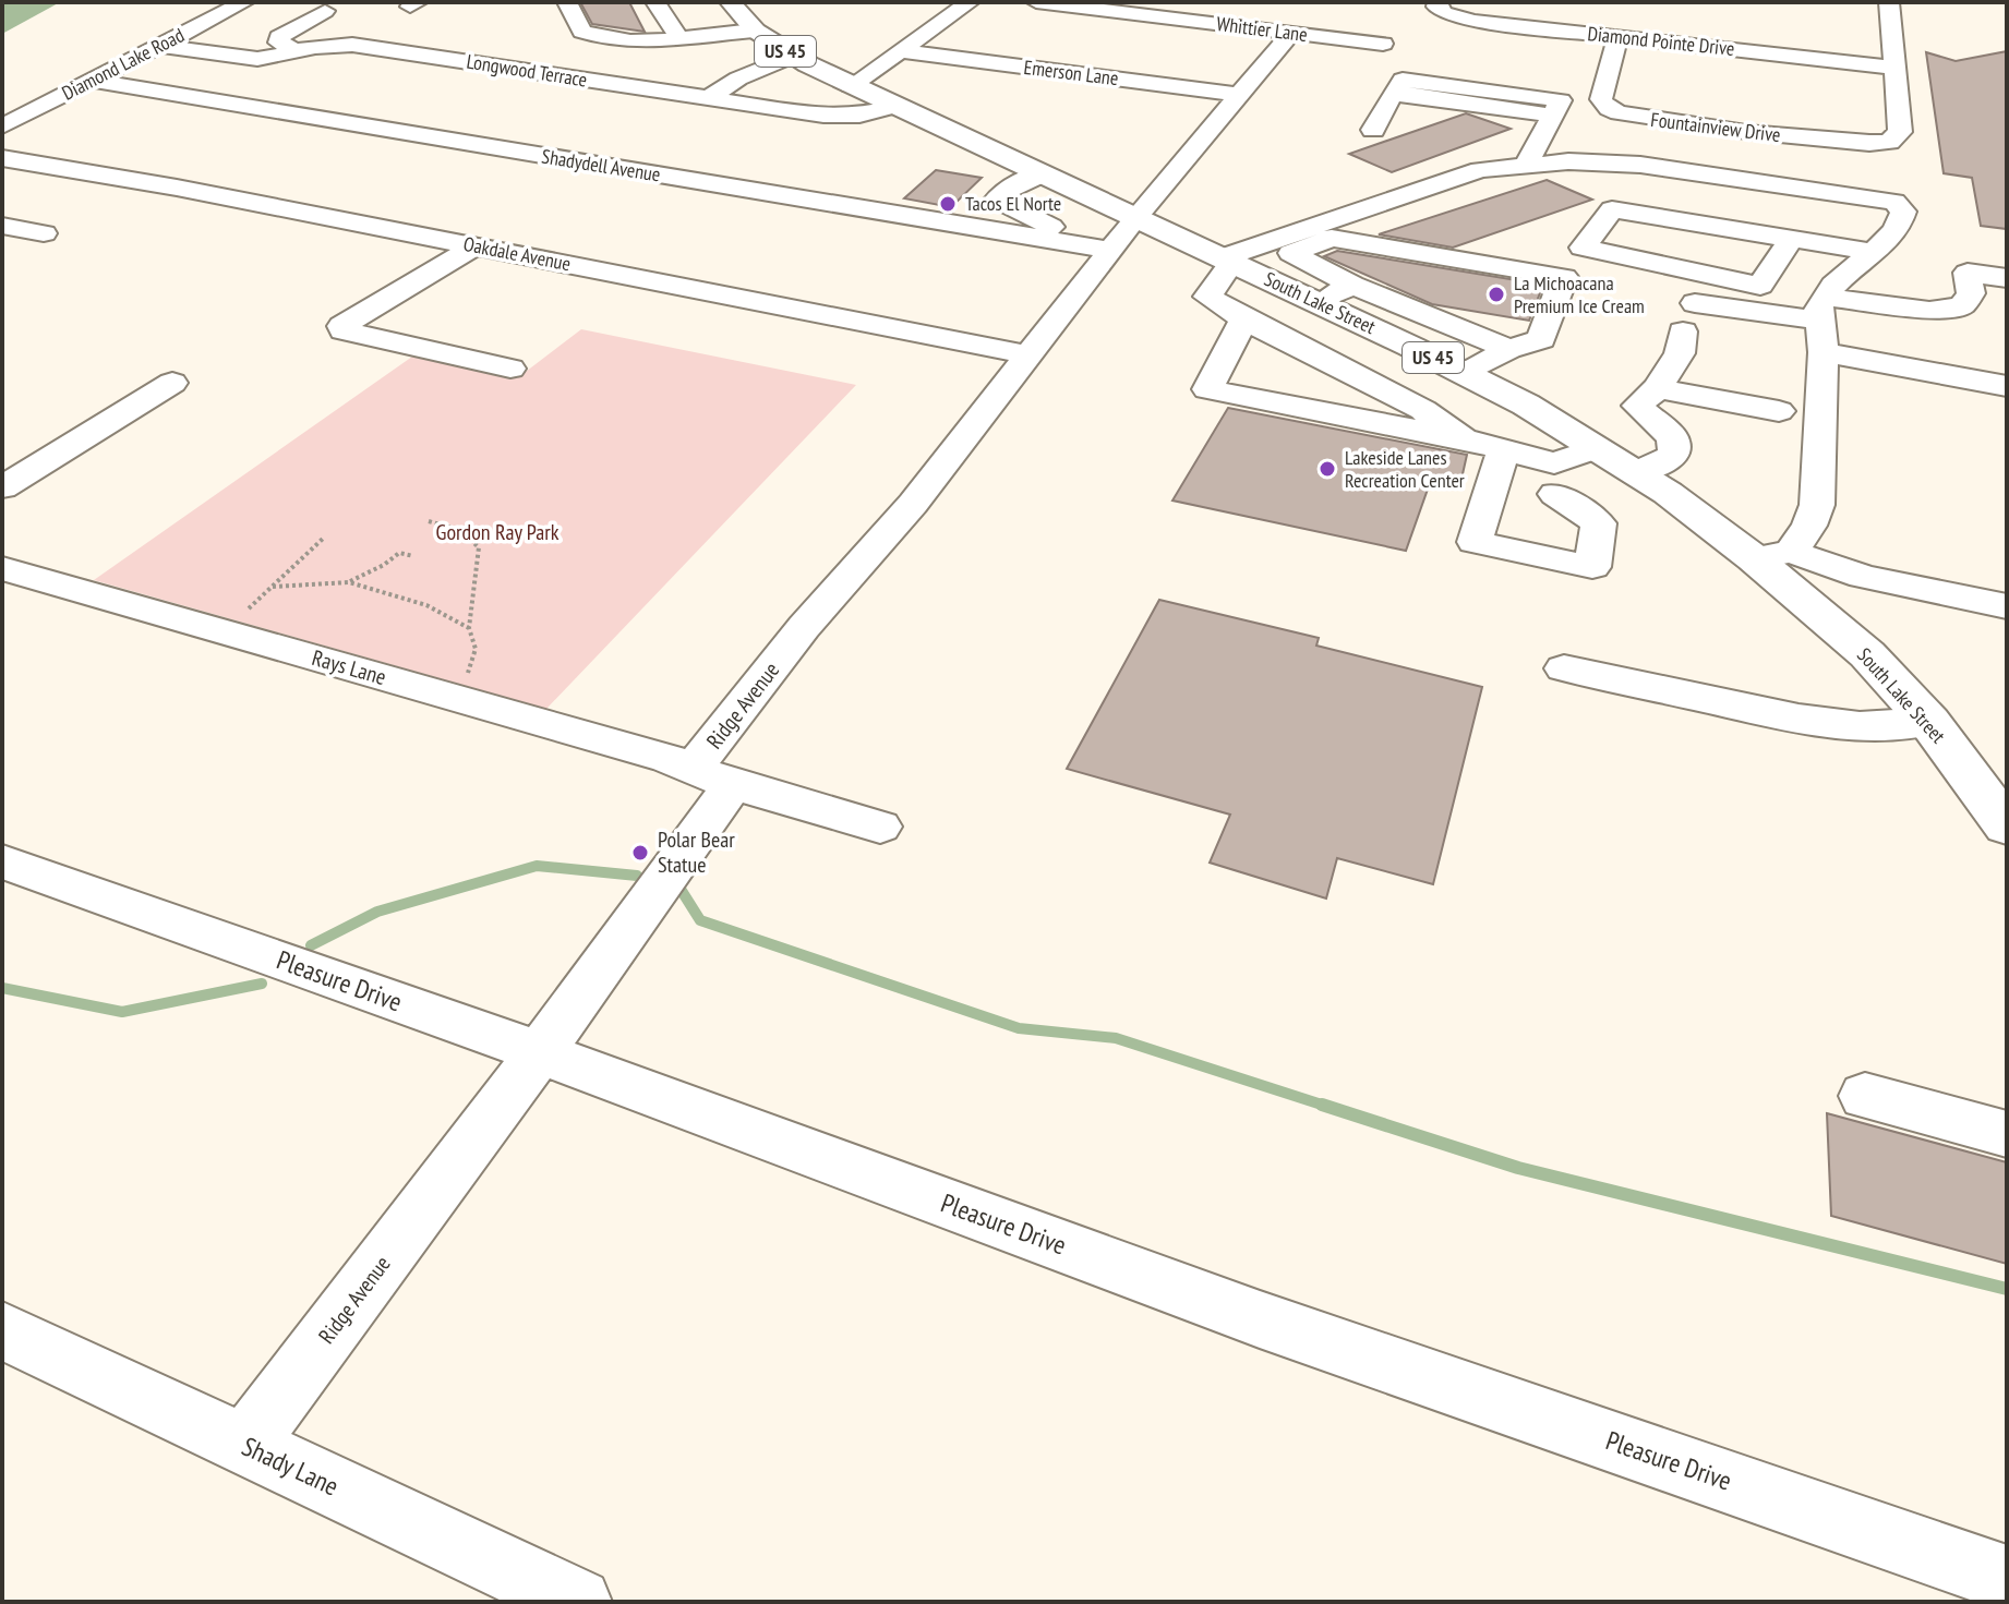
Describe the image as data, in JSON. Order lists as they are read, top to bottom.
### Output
{
  "streets": {
    "main road": ["US 45", "South Lake Street"],
    "street": [
      "Whittier Lane",
      "Diamond Pointe Drive",
      "Diamond Lake Road",
      "Longwood Terrace",
      "Emerson Lane",
      "Fountainview Drive",
      "Shadydell Avenue",
      "Oakdale Avenue",
      "Rays Lane",
      "Ridge Avenue",
      "Pleasure Drive",
      "Shady Lane"
    ]
  },
  "crossings": [
    ["Whittier Lane", "Ridge Avenue"],
    ["Diamond Pointe Drive", "Fountainview Drive"],
    ["Diamond Lake Road", "Longwood Terrace"],
    ["Diamond Lake Road", "Shadydell Avenue"],
    ["Longwood Terrace", "South Lake Street"],
    ["Emerson Lane", "Ridge Avenue"],
    ["Shadydell Avenue", "Ridge Avenue"],
    ["Oakdale Avenue", "Ridge Avenue"],
    ["South Lake Street", "Ridge Avenue"],
    ["Rays Lane", "Ridge Avenue"],
    ["Ridge Avenue", "Pleasure Drive"],
    ["Ridge Avenue", "Shady Lane"]
  ],
  "parks": ["Gordon Ray Park"],
  "places": [
    "Tacos El Norte",
    "La Michoacana Premium Ice Cream",
    "Lakeside Lanes Recreation Center",
    "Polar Bear Statue"
  ]
}
